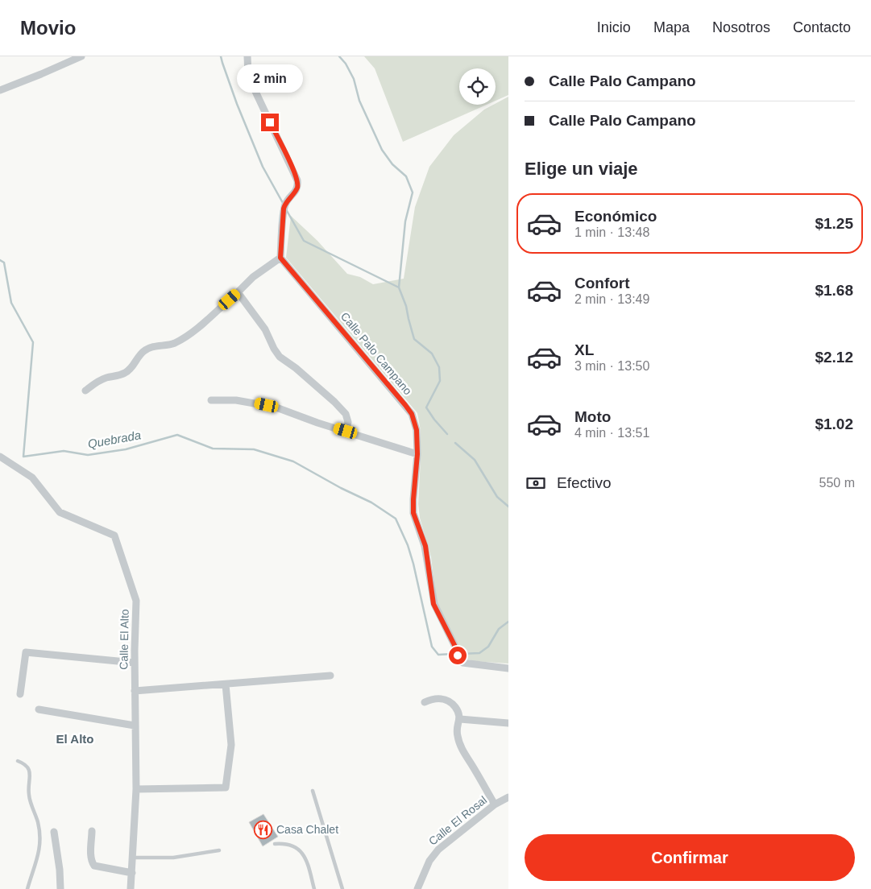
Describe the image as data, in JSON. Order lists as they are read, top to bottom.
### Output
{
  "streets": {
    "street": ["Calle Palo Campano", "Calle El Alto", "Calle El Rosal"]
  },
  "districts": ["El Alto"],
  "water": ["Quebrada"],
  "places": {
    "restaurant": ["Casa Chalet"]
  },
  "page": {
    "header": "Movio",
    "nav": [
      "Inicio",
      "Mapa",
      "Nosotros",
      "Contacto"
    ],
    "banner": ["Calle Palo Campano", "Calle Palo Campano"],
    "bubble": "2 min",
    "heading": "Elige un viaje",
    "list": [
      {
        "name": "Económico",
        "note": "1 min · 13:48",
        "value": "$1.25"
      },
      {
        "name": "Confort",
        "note": "2 min · 13:49",
        "value": "$1.68"
      },
      {
        "name": "XL",
        "note": "3 min · 13:50",
        "value": "$2.12"
      },
      {
        "name": "Moto",
        "note": "4 min · 13:51",
        "value": "$1.02"
      }
    ],
    "pay": ["Efectivo", "550 m"],
    "buttons": "Confirmar"
  }
}
